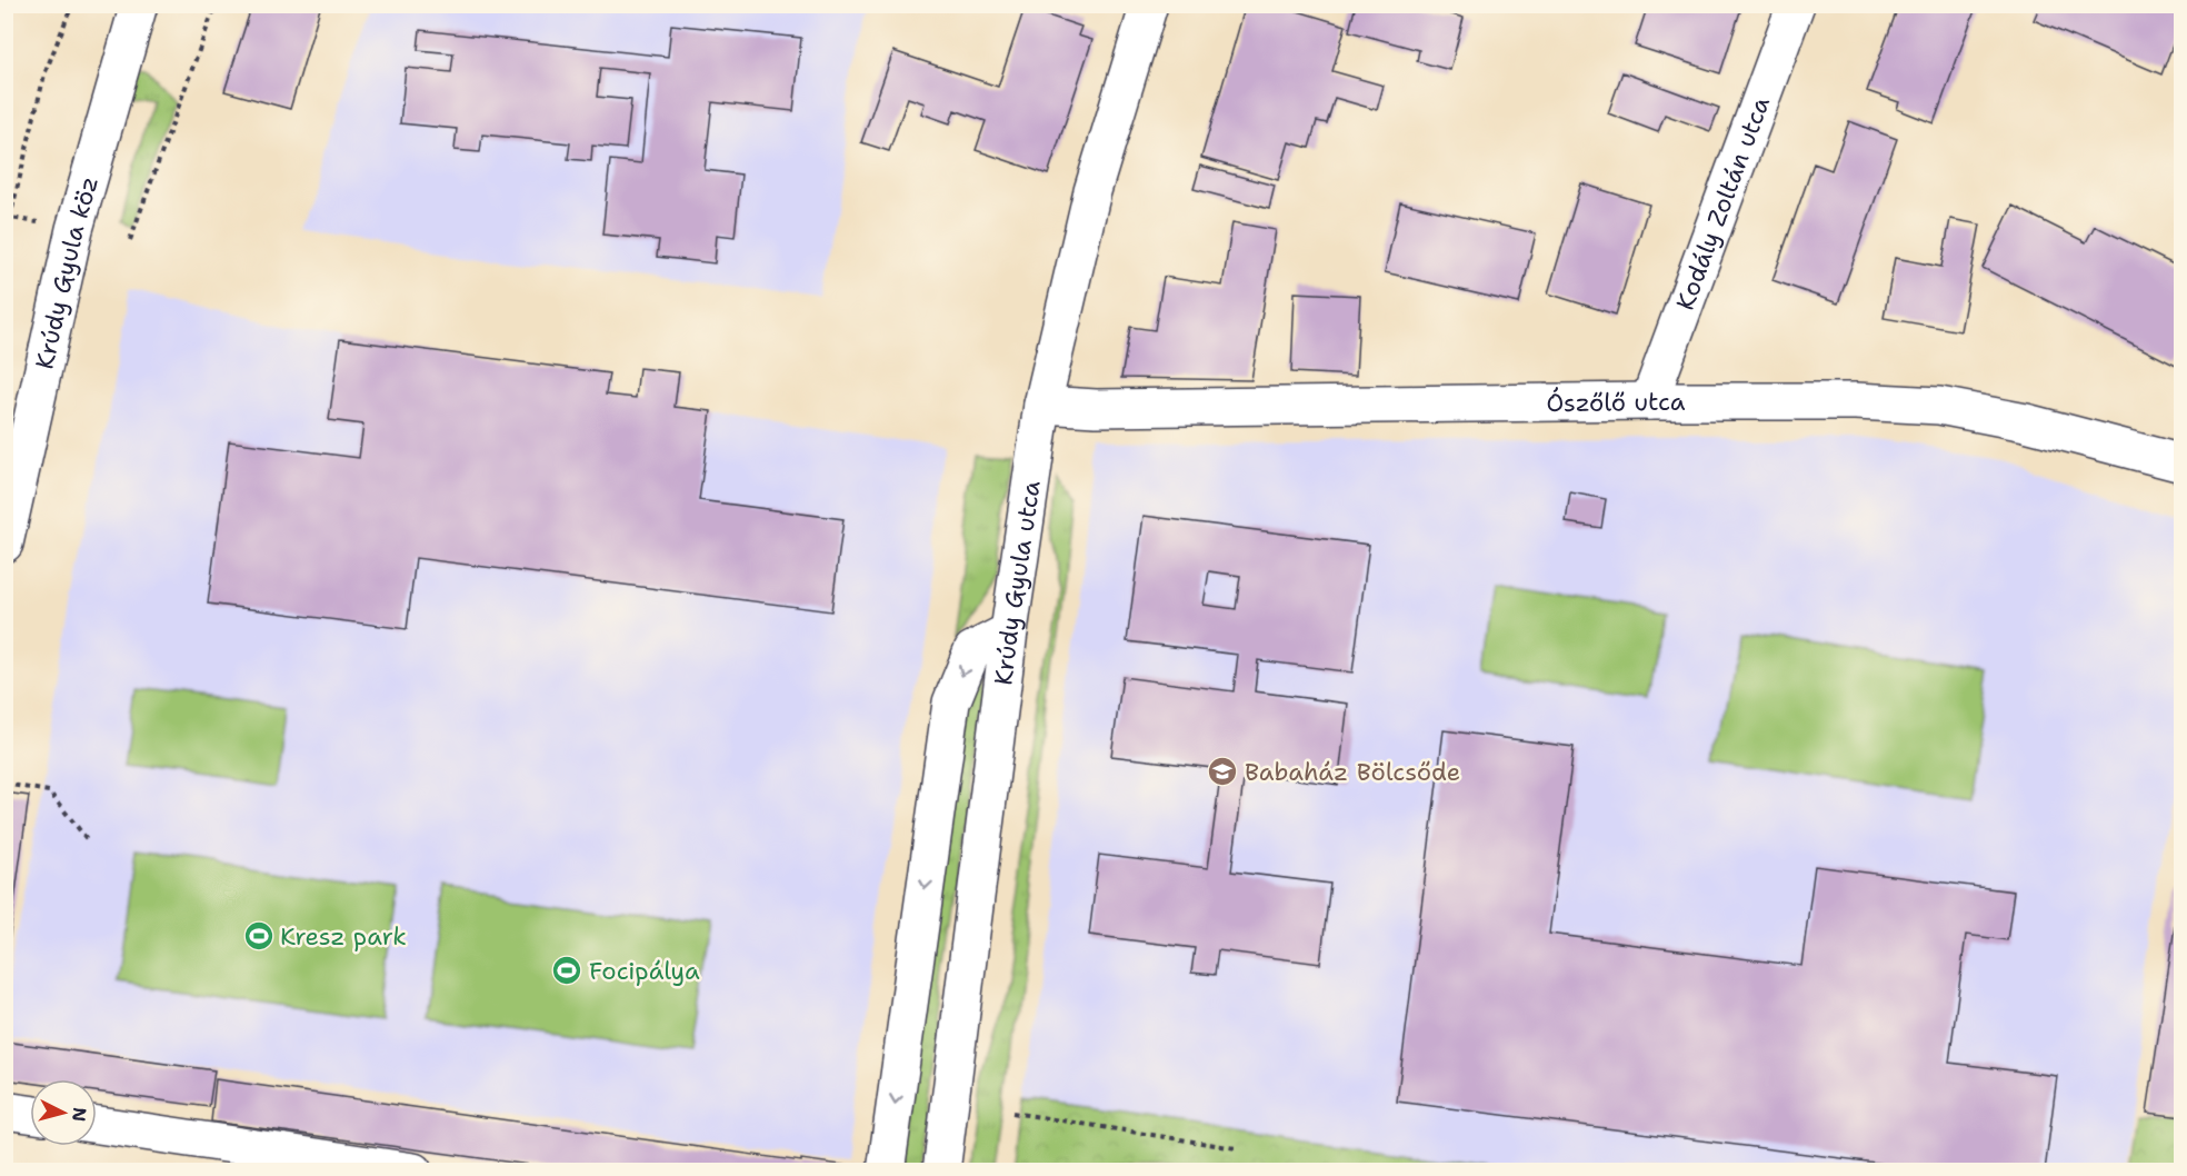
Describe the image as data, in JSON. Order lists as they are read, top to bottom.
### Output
{
  "streets": {
    "street": [
      "Kodály Zoltán utca",
      "Krúdy Gyula köz",
      "Ószőlő utca",
      "Krúdy Gyula utca"
    ]
  },
  "crossings": [
    ["Kodály Zoltán utca", "Ószőlő utca"],
    ["Ószőlő utca", "Krúdy Gyula utca"]
  ],
  "places": {
    "school or university": ["Babaház Bölcsőde"],
    "sports": ["Kresz park", "Focipálya"]
  },
  "north": "right"
}
